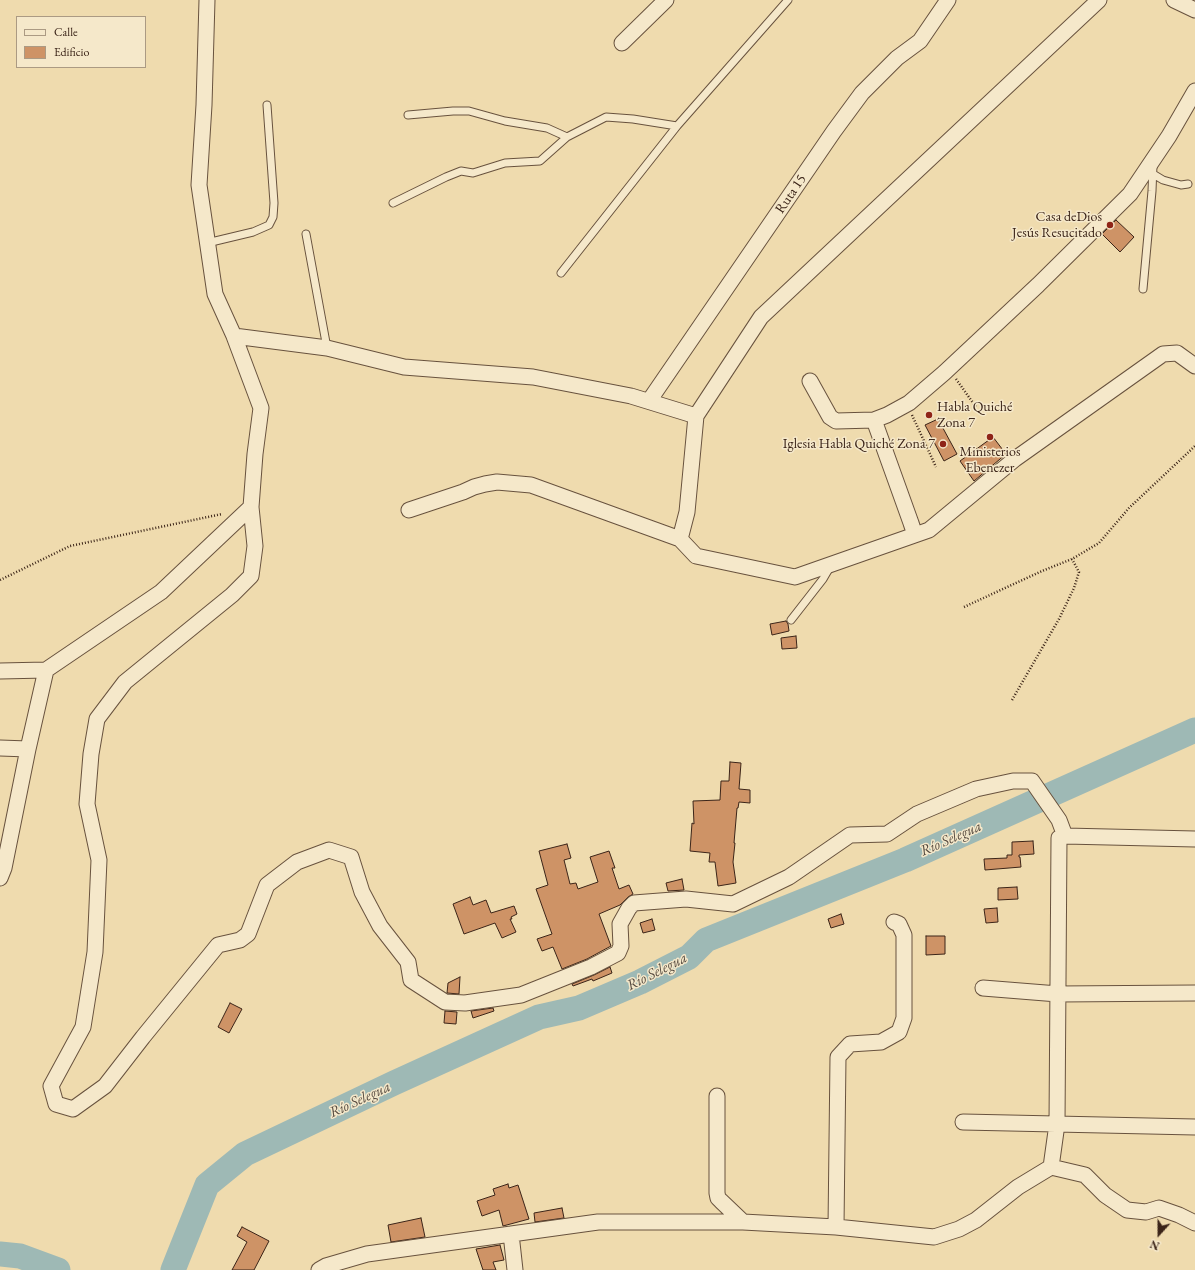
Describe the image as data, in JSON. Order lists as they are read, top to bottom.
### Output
{
  "streets": {
    "street": ["Ruta 15"]
  },
  "water": ["Río Selegua"],
  "places": [
    "Casa deDios Jesús Resucitado",
    "Habla Quiché Zona 7",
    "Ministerios Ebenezer",
    "Iglesia Habla Quiché Zona 7"
  ],
  "legend": ["Calle", "Edificio"],
  "north": "bottom"
}
